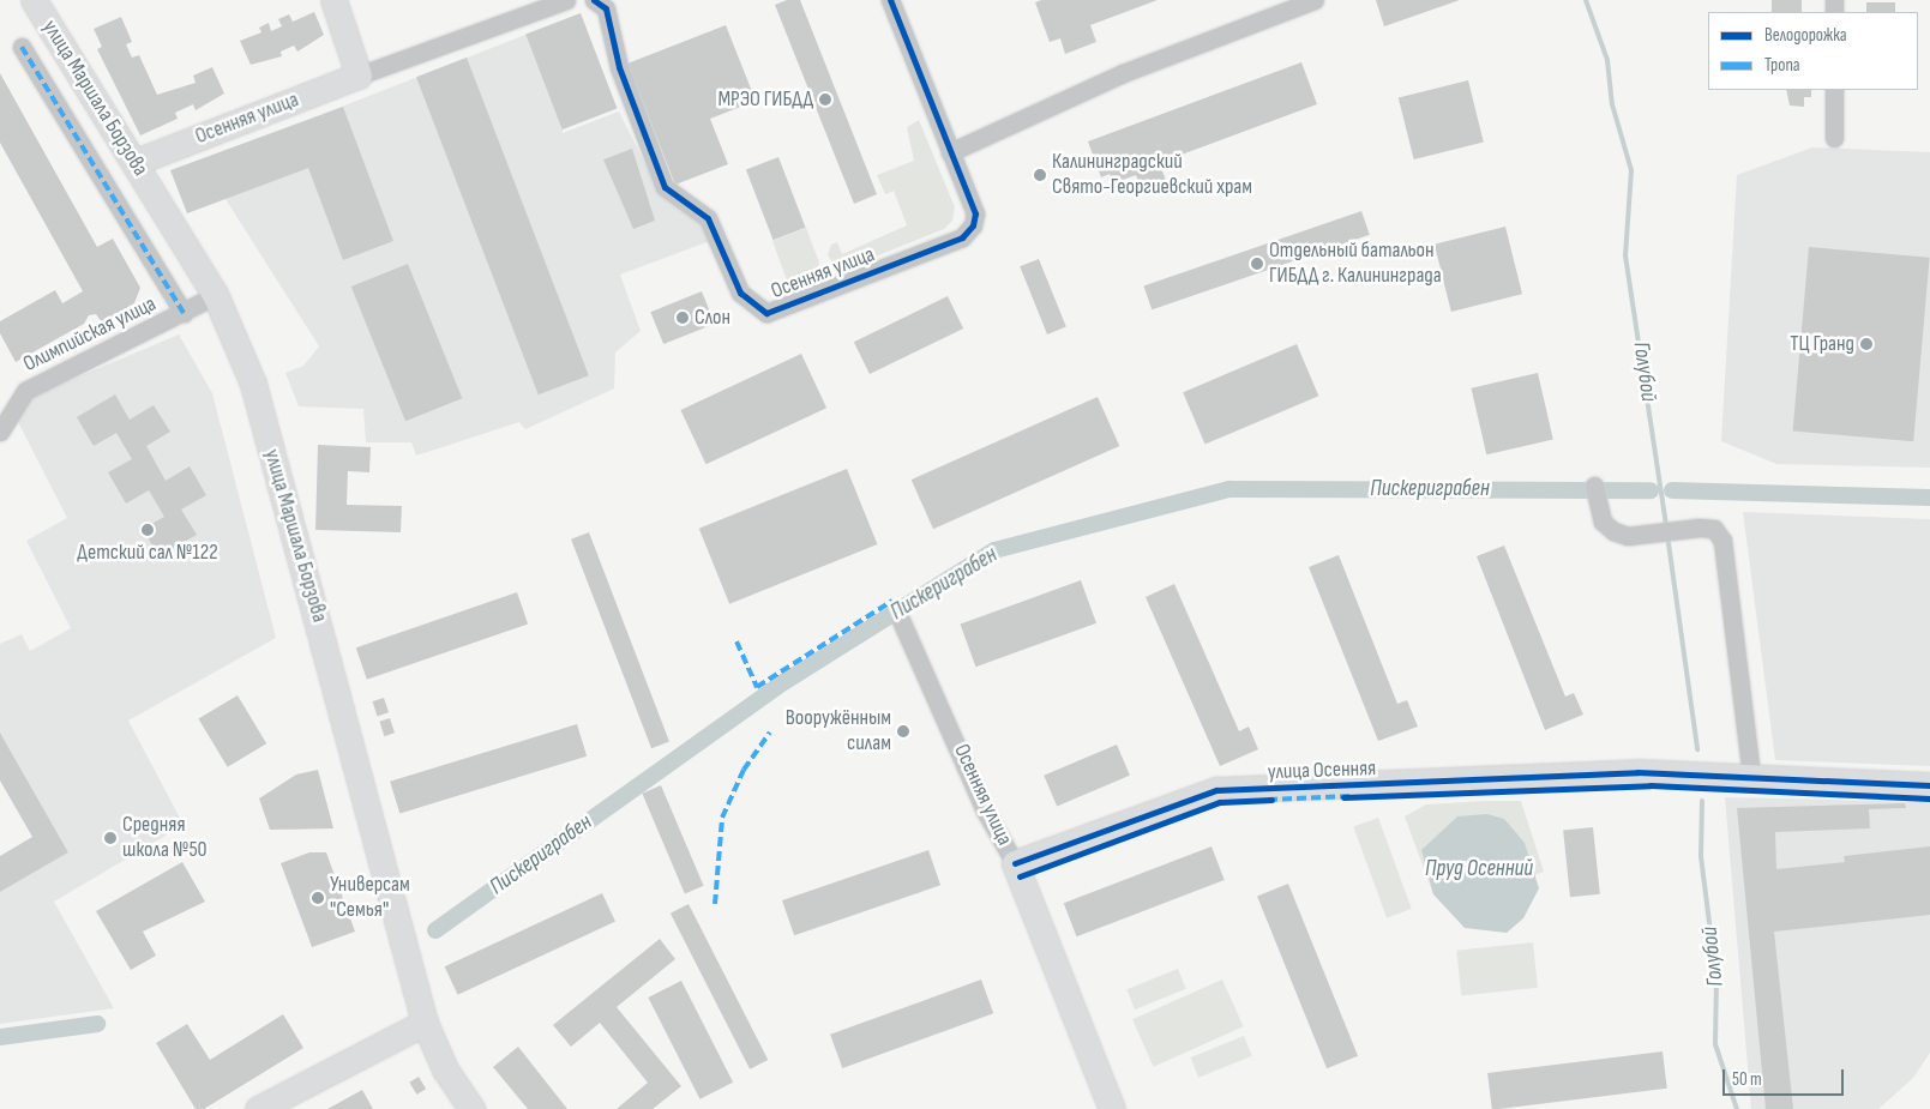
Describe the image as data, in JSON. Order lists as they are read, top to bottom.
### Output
{
  "streets": {
    "street": [
      "улица Маршала Борзова",
      "Осенняя улица",
      "Олимпийская улица",
      "улица Осенняя"
    ]
  },
  "crossings": [
    ["улица Маршала Борзова", "Осенняя улица"],
    ["улица Маршала Борзова", "Олимпийская улица"],
    ["Осенняя улица", "улица Осенняя"]
  ],
  "water": ["Голубой", "Пискериграбен", "Пруд Осенний"],
  "places": [
    "МРЭО ГИБДД",
    "Калининградский Свято-Георгиевский храм",
    "Отдельный батальон ГИБДД г. Калининграда",
    "Слон",
    "ТЦ Гранд",
    "Детский сал №122",
    "Вооружённым силам",
    "Средняя школа №50",
    "Универсам \"Семья\""
  ],
  "legend": ["Велодорожка", "Тропа"],
  "scale_bar": "50 m"
}
